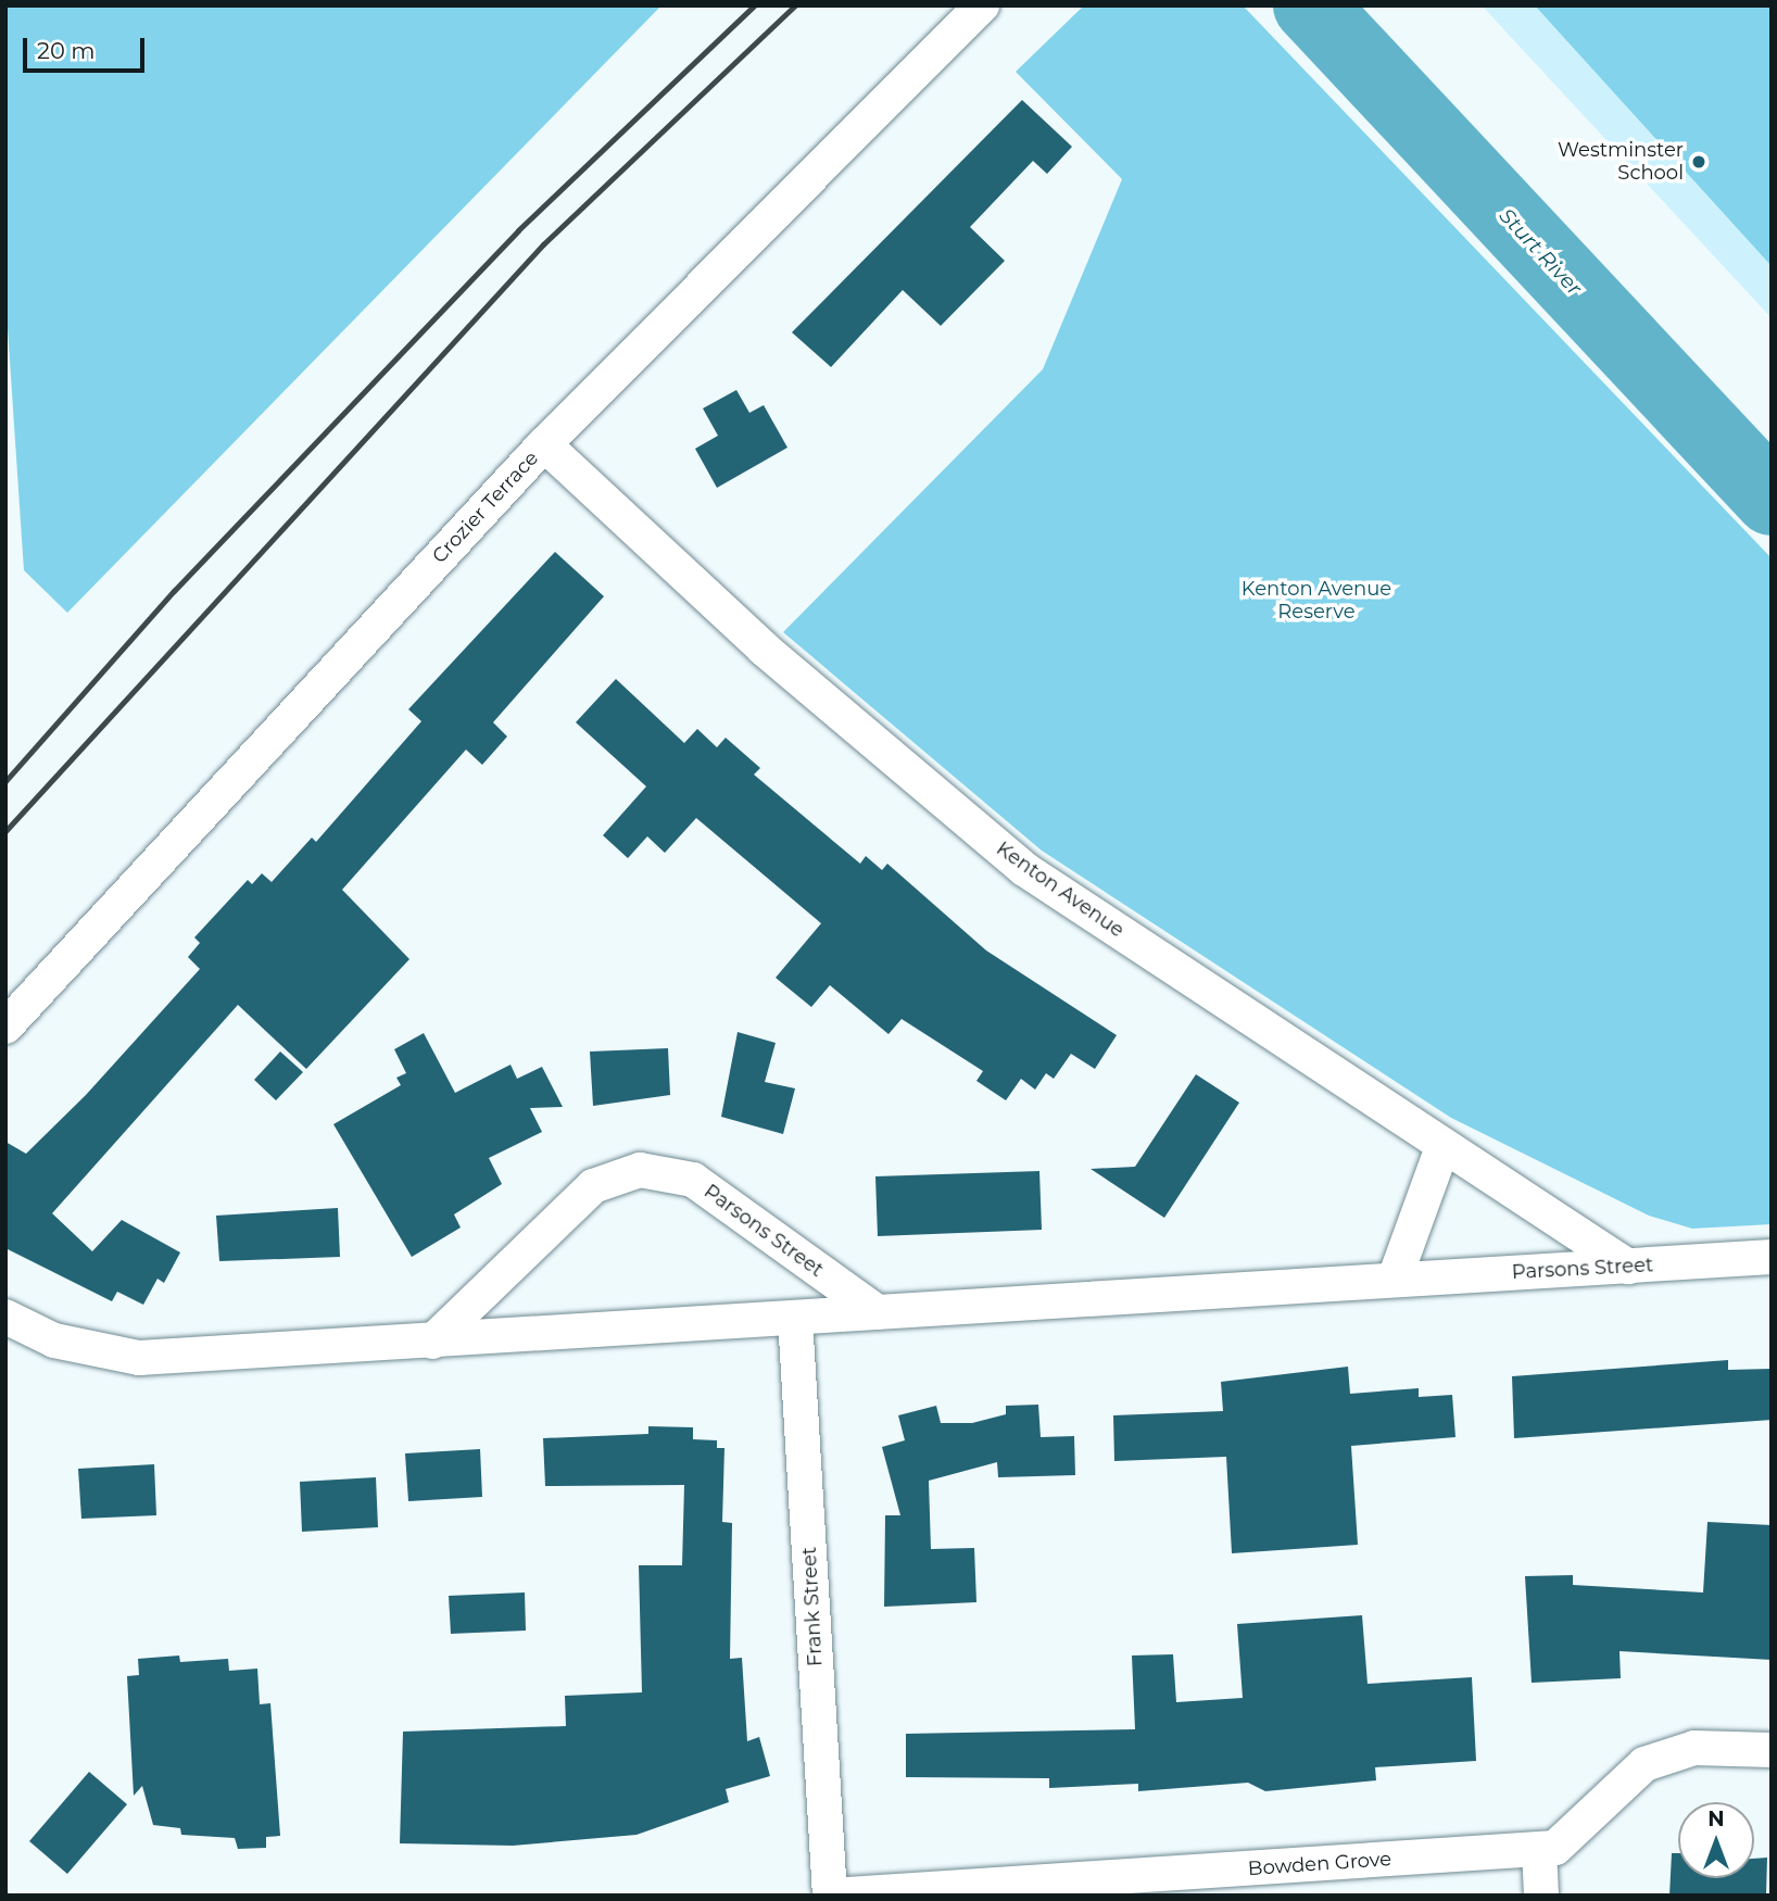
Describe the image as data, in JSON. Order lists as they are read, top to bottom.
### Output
{
  "streets": {
    "street": [
      "Crozier Terrace",
      "Kenton Avenue",
      "Parsons Street",
      "Frank Street",
      "Bowden Grove"
    ]
  },
  "crossings": [
    ["Crozier Terrace", "Kenton Avenue"],
    ["Kenton Avenue", "Parsons Street"],
    ["Parsons Street", "Frank Street"],
    ["Frank Street", "Bowden Grove"]
  ],
  "water": ["Sturt River"],
  "parks": ["Kenton Avenue Reserve"],
  "places": ["Westminster School"],
  "scale_bar": "20 m",
  "north": "top"
}
